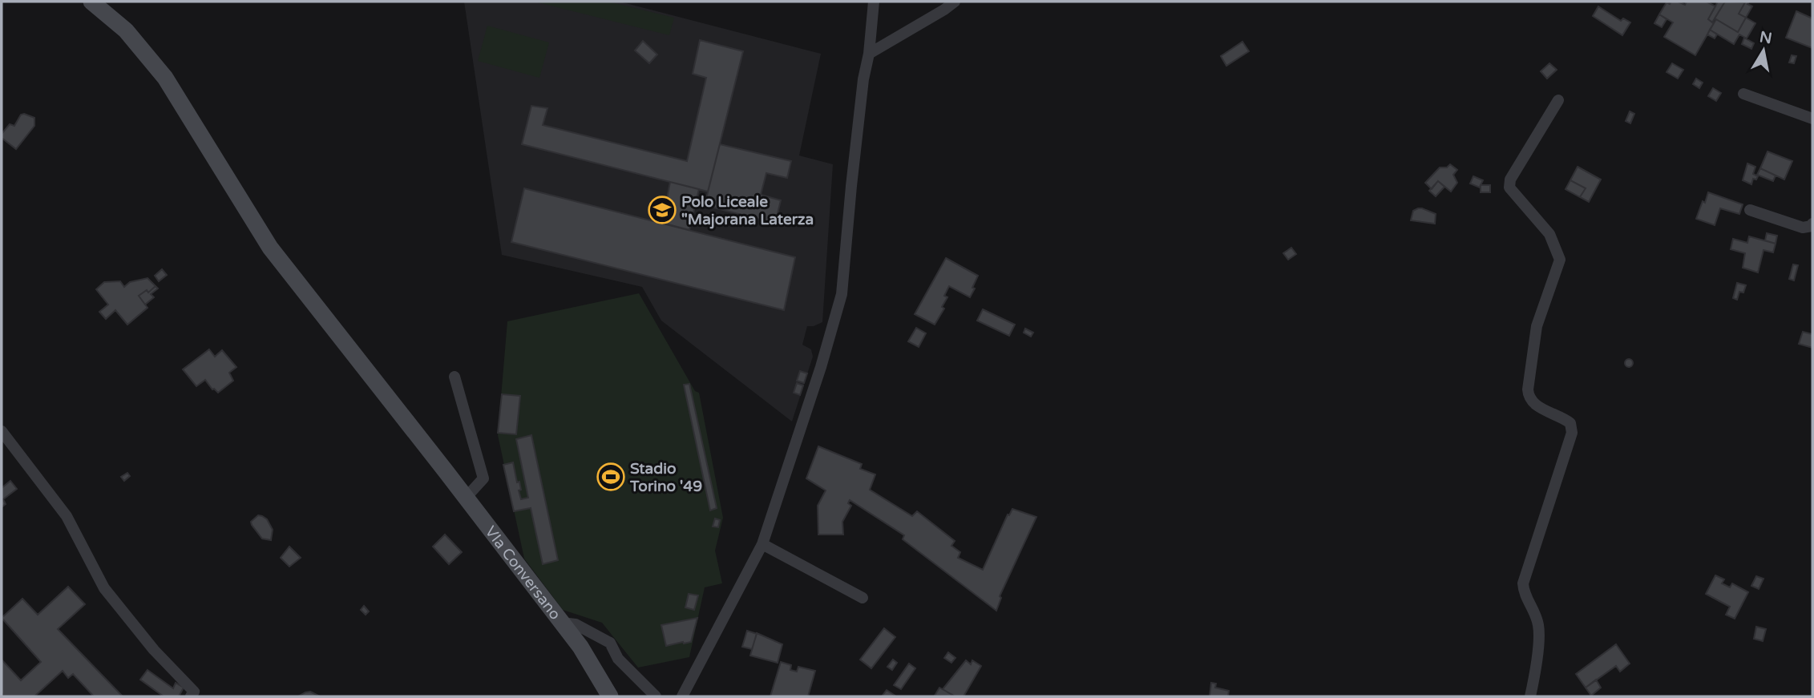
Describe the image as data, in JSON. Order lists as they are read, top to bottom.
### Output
{
  "streets": {
    "main road": ["VIa Conversano"]
  },
  "places": {
    "school or university": ["Polo Liceale \"Majorana Laterza"],
    "sports": ["Stadio Torino '49"]
  },
  "north": "top"
}
